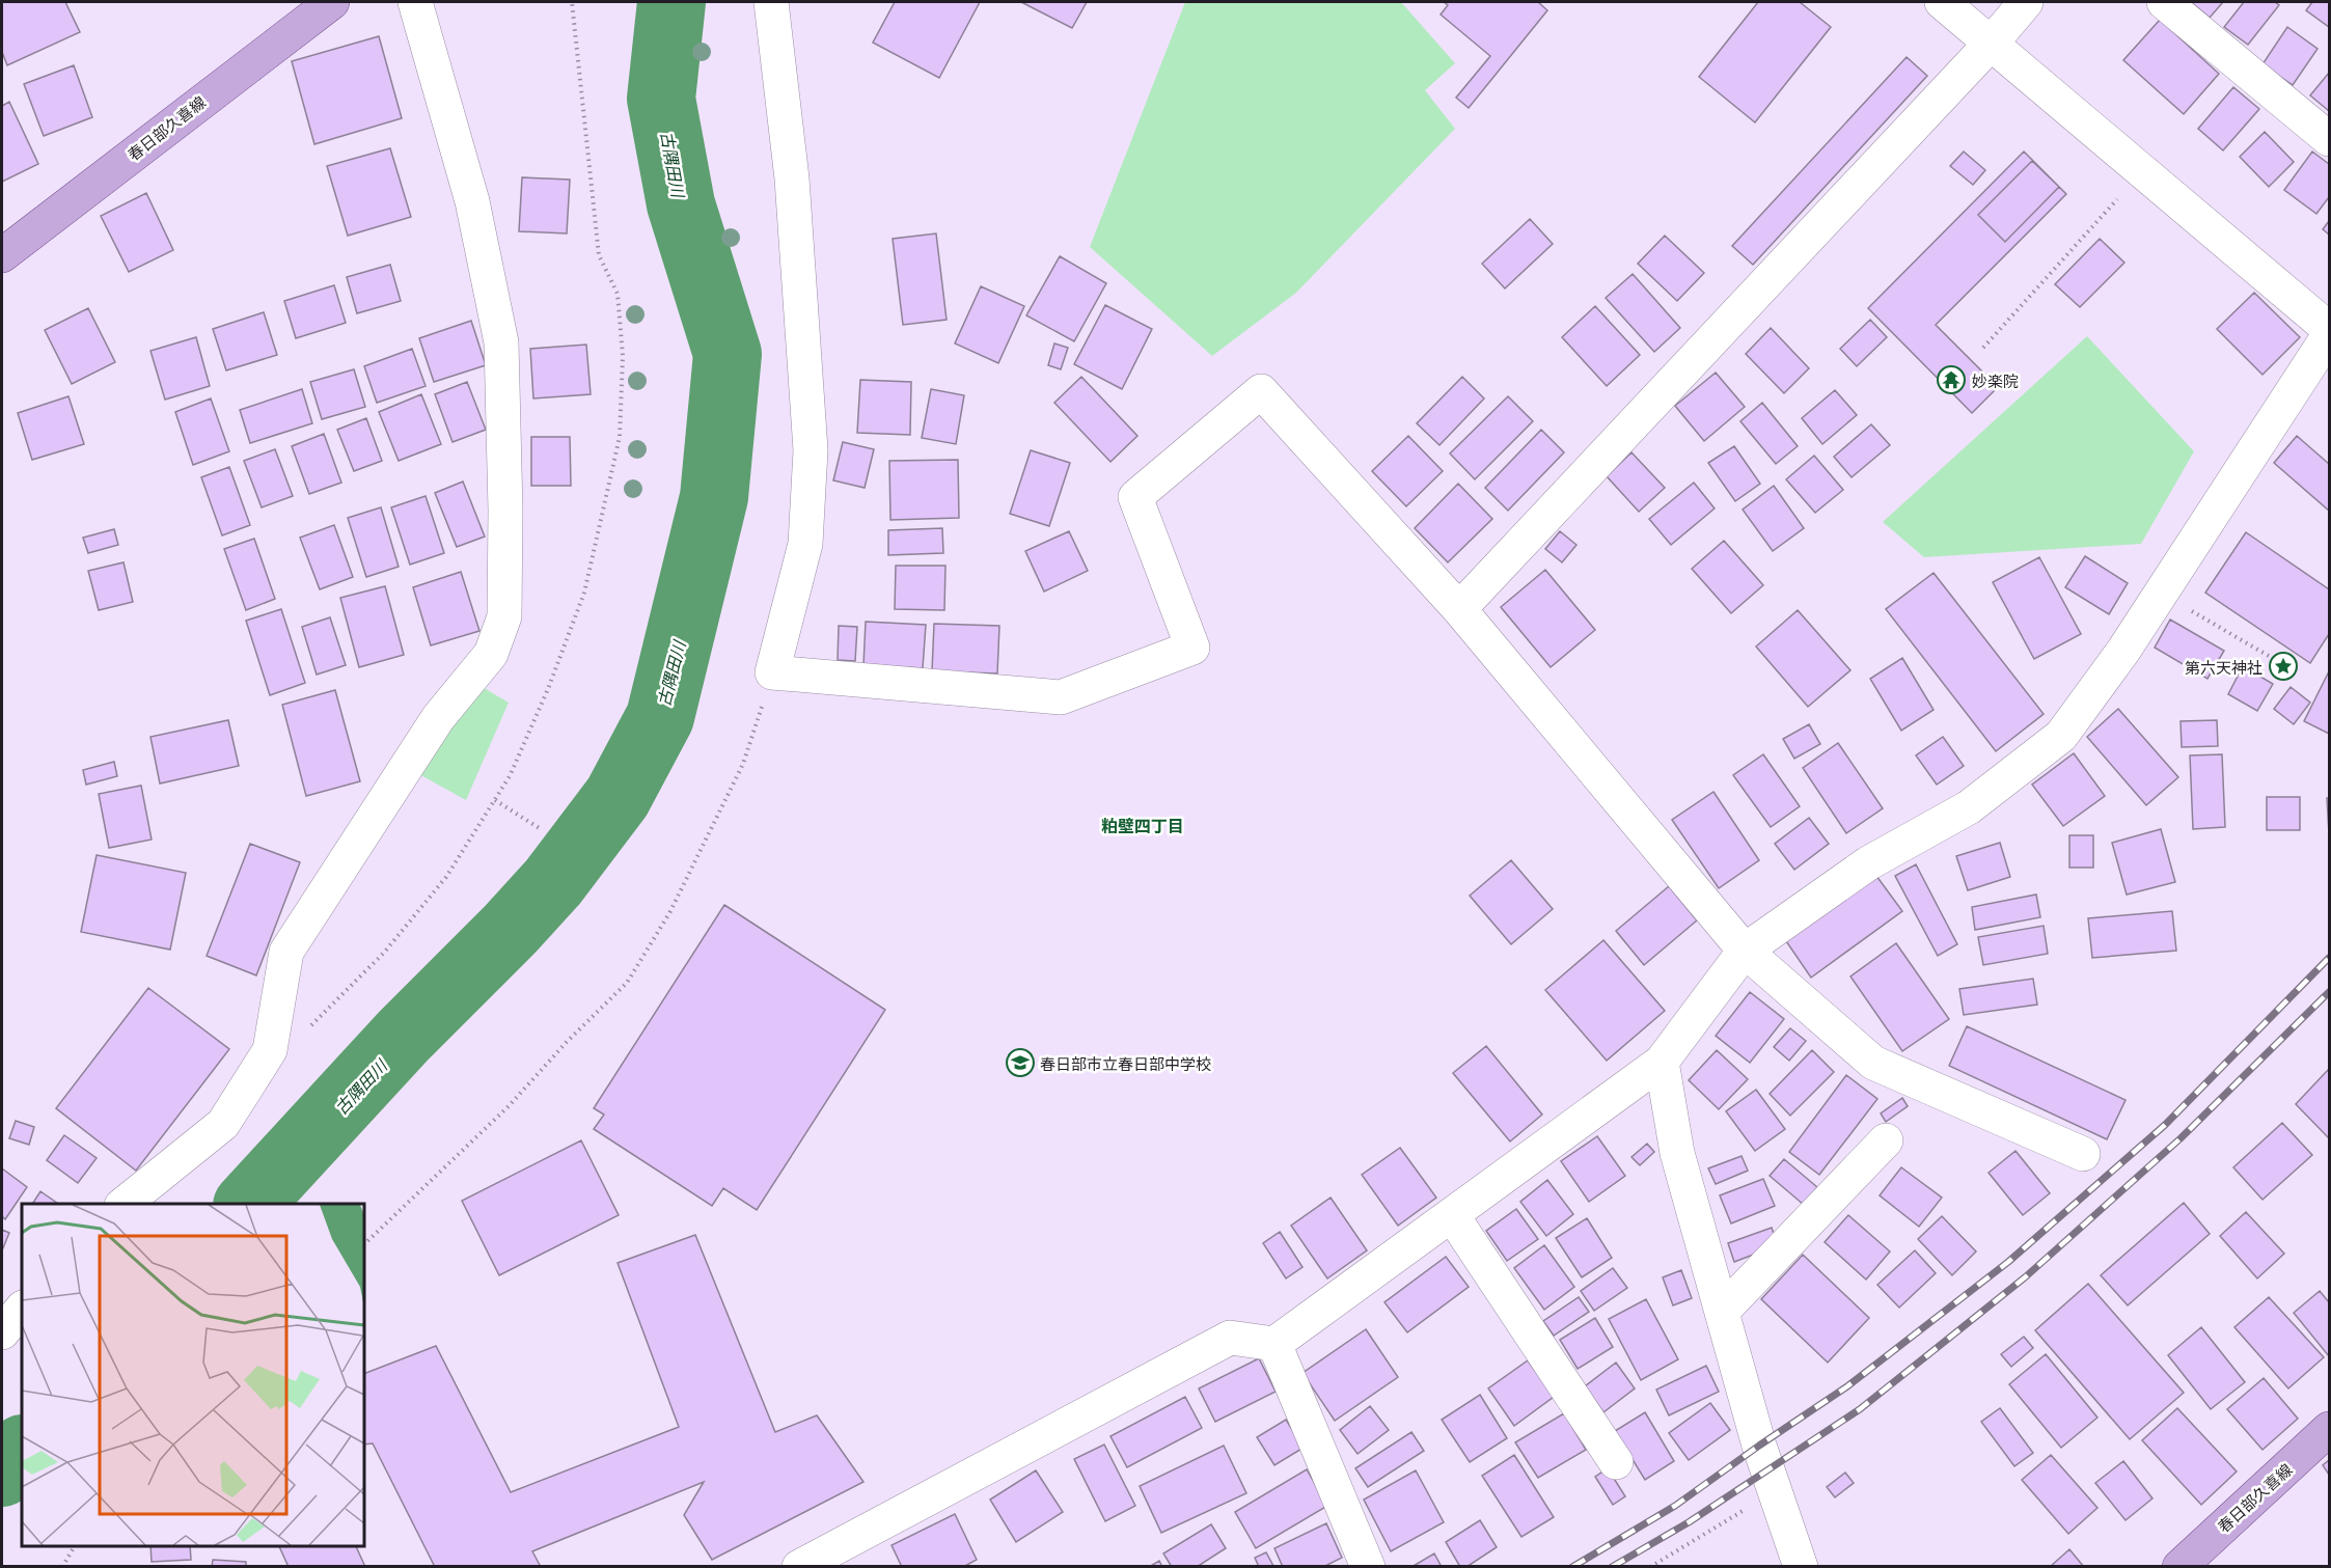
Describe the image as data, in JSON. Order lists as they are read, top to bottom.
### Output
{
  "streets": {
    "main road": ["春日部久喜線"]
  },
  "districts": ["粕壁四丁目"],
  "water": ["古隅田川"],
  "places": {
    "temple": ["妙楽院"],
    "place": ["第六天神社"],
    "school or university": ["春日部市立春日部中学校"]
  }
}
